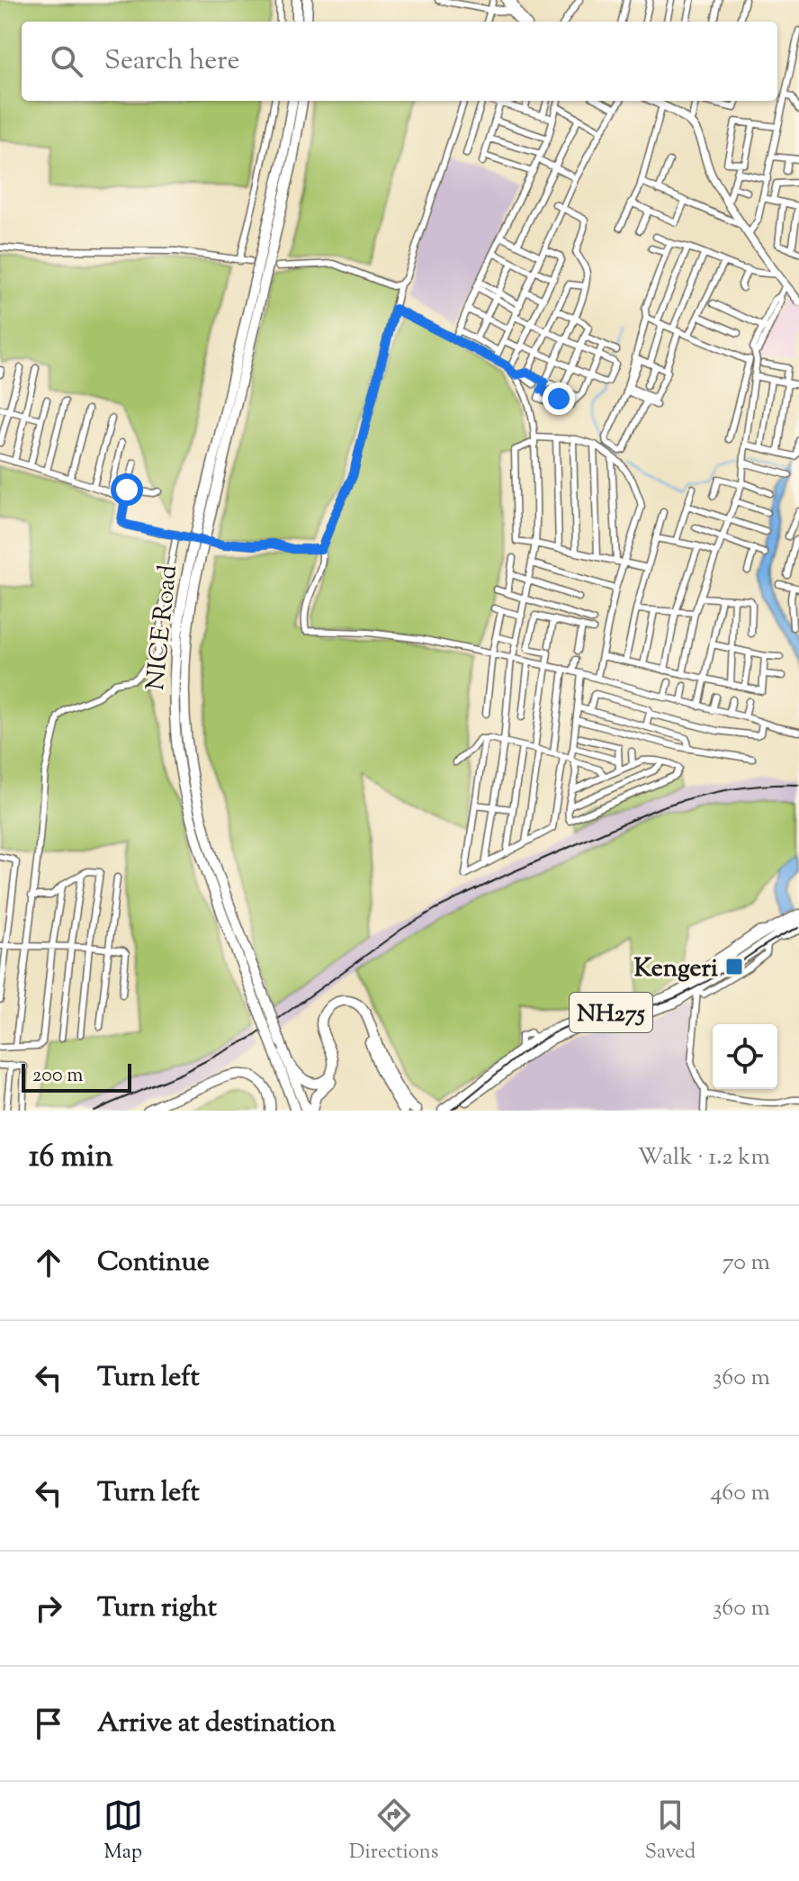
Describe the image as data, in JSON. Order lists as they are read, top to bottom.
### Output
{
  "streets": {
    "highway": ["NICE Road", "NH275"]
  },
  "places": {
    "transit": ["Kengeri"]
  },
  "scale_bar": "200 m",
  "page": {
    "search": "Search here",
    "scale": "200 m",
    "heading": ["16 min", "Walk · 1.2 km"],
    "list": [
      ["Continue", "70 m"],
      ["Turn left", "360 m"],
      ["Turn left", "460 m"],
      ["Turn right", "360 m"],
      "Arrive at destination"
    ],
    "nav": ["Map", "Directions", "Saved"]
  }
}
